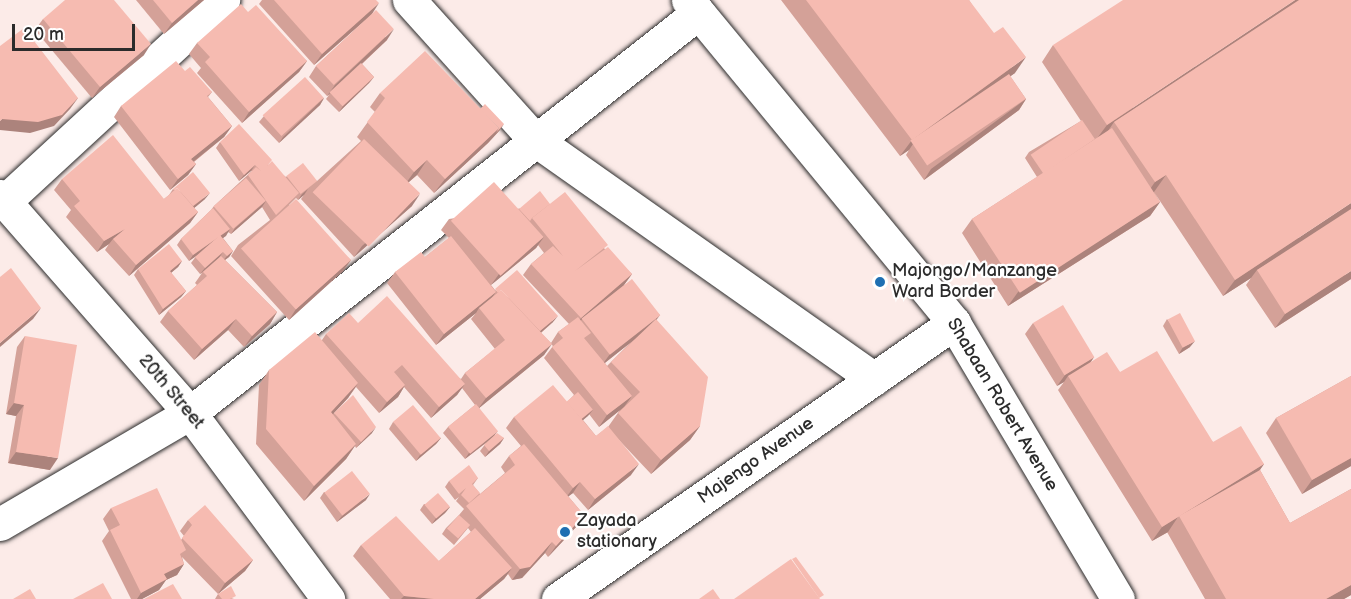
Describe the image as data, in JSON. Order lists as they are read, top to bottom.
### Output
{
  "streets": {
    "street": ["20th Street", "Shabaan Robert Avenue", "Majengo Avenue"]
  },
  "crossings": [
    ["Shabaan Robert Avenue", "Majengo Avenue"]
  ],
  "places": ["Majongo/Manzange Ward Border", "Zayada stationary"],
  "scale_bar": "20 m"
}
